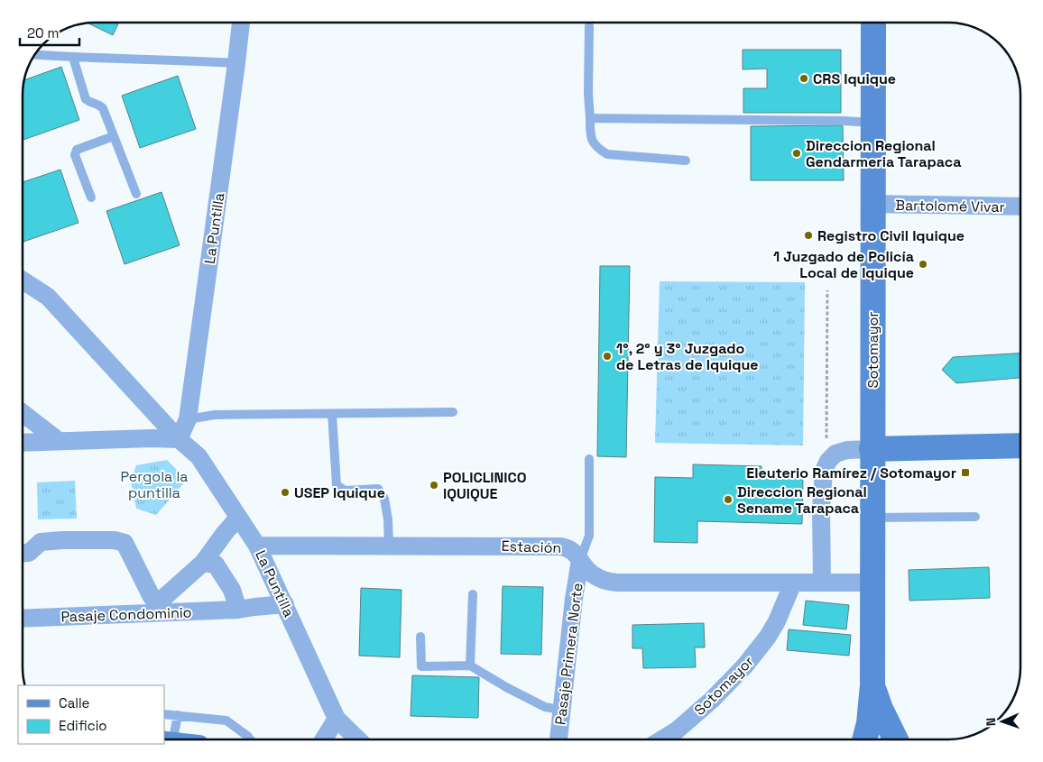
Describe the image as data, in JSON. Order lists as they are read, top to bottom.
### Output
{
  "streets": {
    "main road": ["Sotomayor"],
    "street": [
      "Bartolomé Vivar",
      "La Puntilla",
      "Estación",
      "Pasaje Condominio",
      "Pasaje Primera Norte"
    ]
  },
  "crossings": [
    ["Bartolomé Vivar", "Sotomayor"],
    ["La Puntilla", "Estación"],
    ["La Puntilla", "Pasaje Condominio"],
    ["Sotomayor", "Estación"],
    ["Estación", "Pasaje Primera Norte"]
  ],
  "parks": ["Pergola la puntilla"],
  "places": {
    "other": [
      "CRS Iquique",
      "Direccion Regional Gendarmeria Tarapaca",
      "Registro Civil Iquique",
      "1 Juzgado de Policía Local de Iquique",
      "1°, 2° y 3° Juzgado de Letras de Iquique",
      "POLICLINICO IQUIQUE",
      "USEP Iquique",
      "Direccion Regional Sename Tarapaca"
    ],
    "transit": ["Eleuterio Ramírez / Sotomayor"]
  },
  "legend": ["Calle", "Edificio"],
  "scale_bar": "20 m",
  "north": "left"
}
